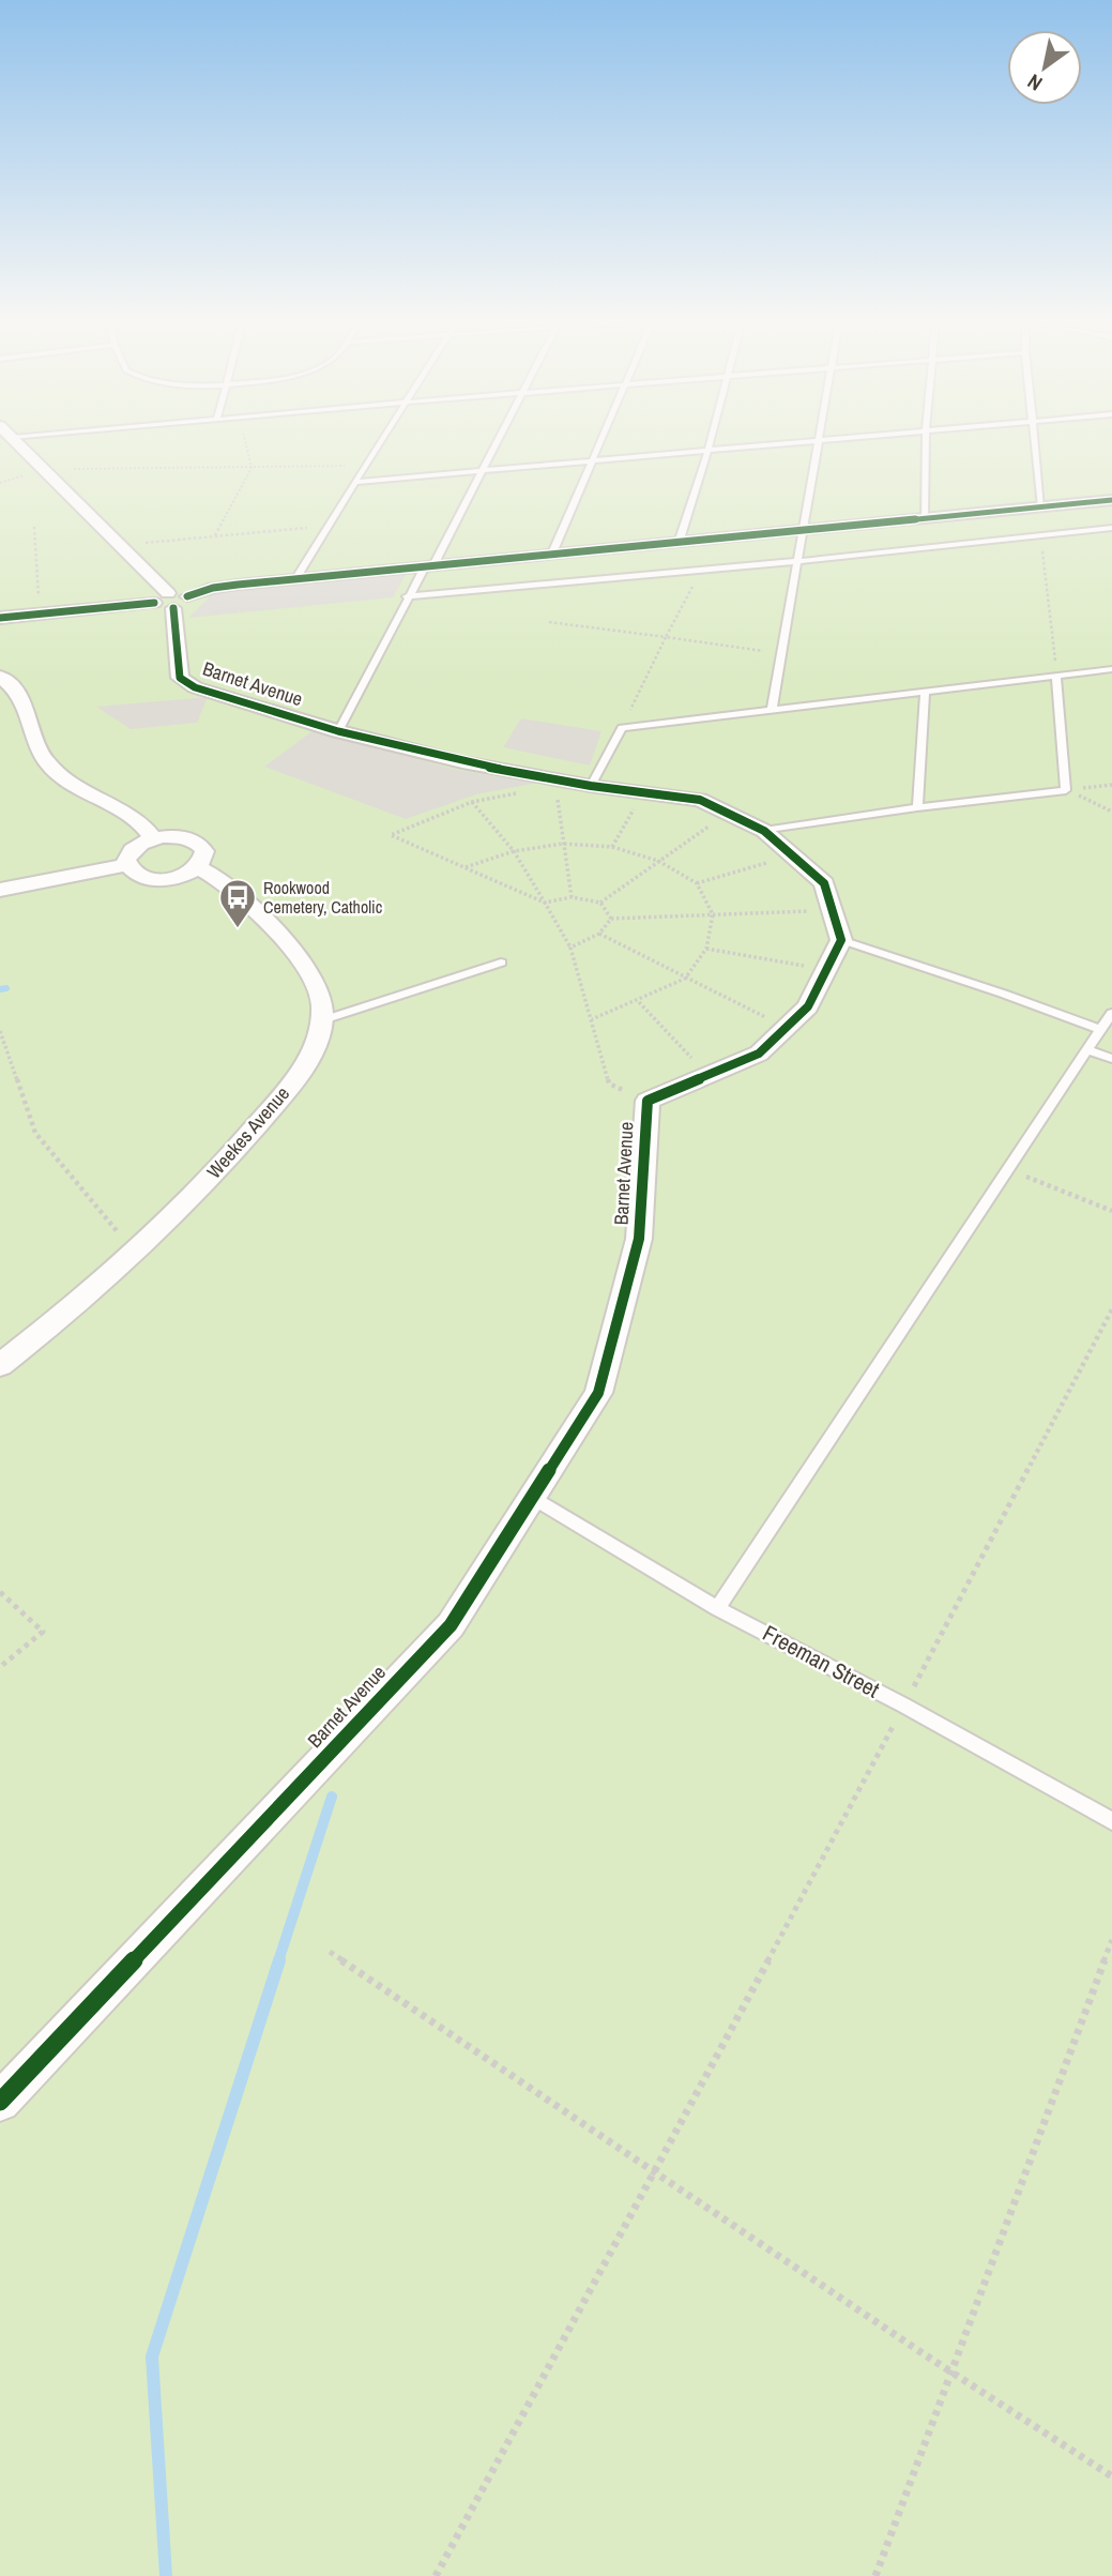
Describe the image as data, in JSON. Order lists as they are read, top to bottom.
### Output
{
  "streets": {
    "street": ["Barnet Avenue", "Weekes Avenue"],
    "lane": ["Freeman Street"]
  },
  "crossings": [
    ["Barnet Avenue", "Freeman Street"]
  ],
  "places": {
    "bus stop": ["Rookwood Cemetery, Catholic"]
  },
  "north": "bottom left"
}
